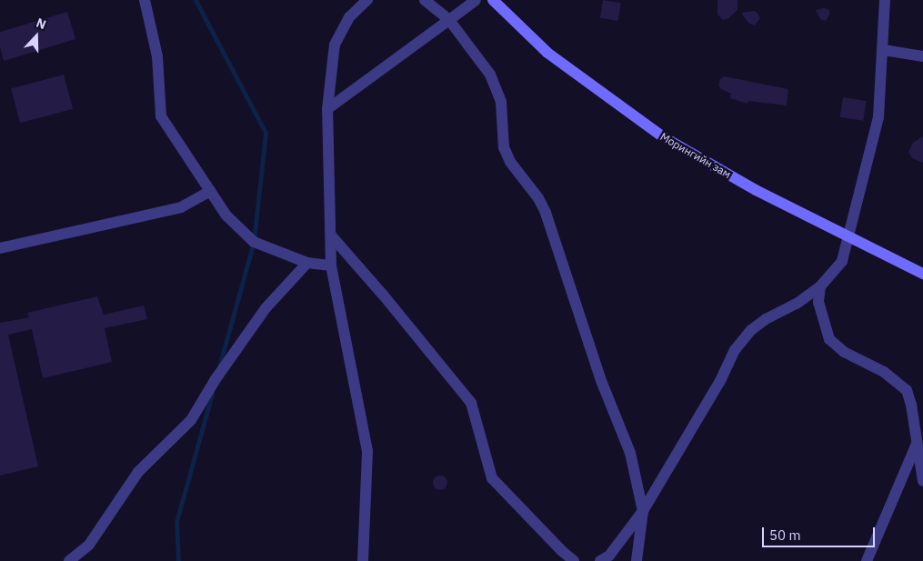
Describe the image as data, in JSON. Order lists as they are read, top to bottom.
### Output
{
  "streets": {
    "main road": ["Морингийн зам"]
  },
  "scale_bar": "50 m",
  "north": "top"
}
